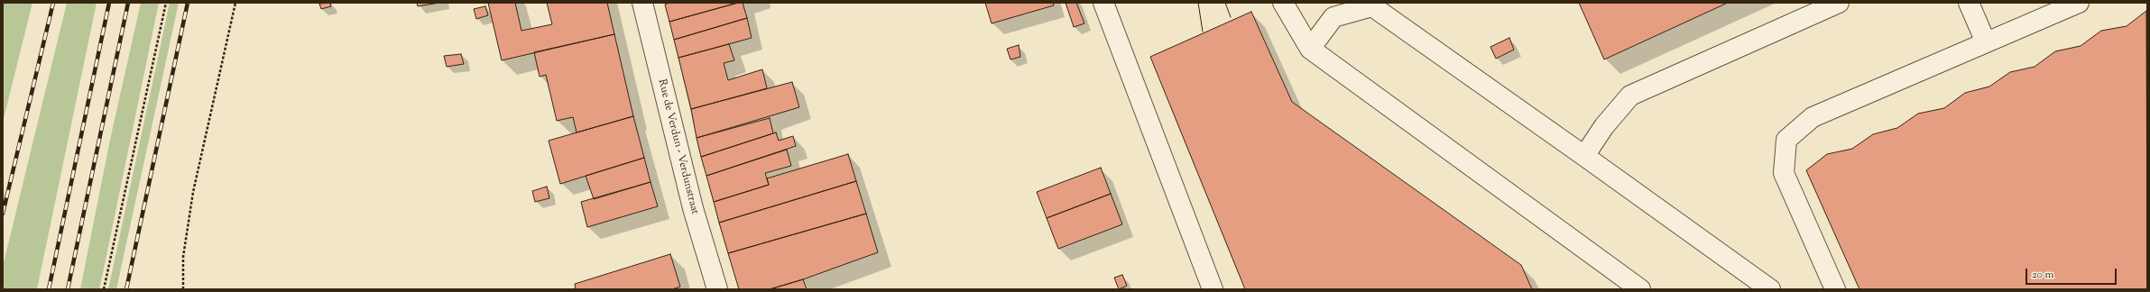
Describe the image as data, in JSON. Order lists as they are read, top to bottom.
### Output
{
  "streets": {
    "street": ["Rue de Verdun - Verdunstraat"]
  },
  "scale_bar": "20 m"
}
